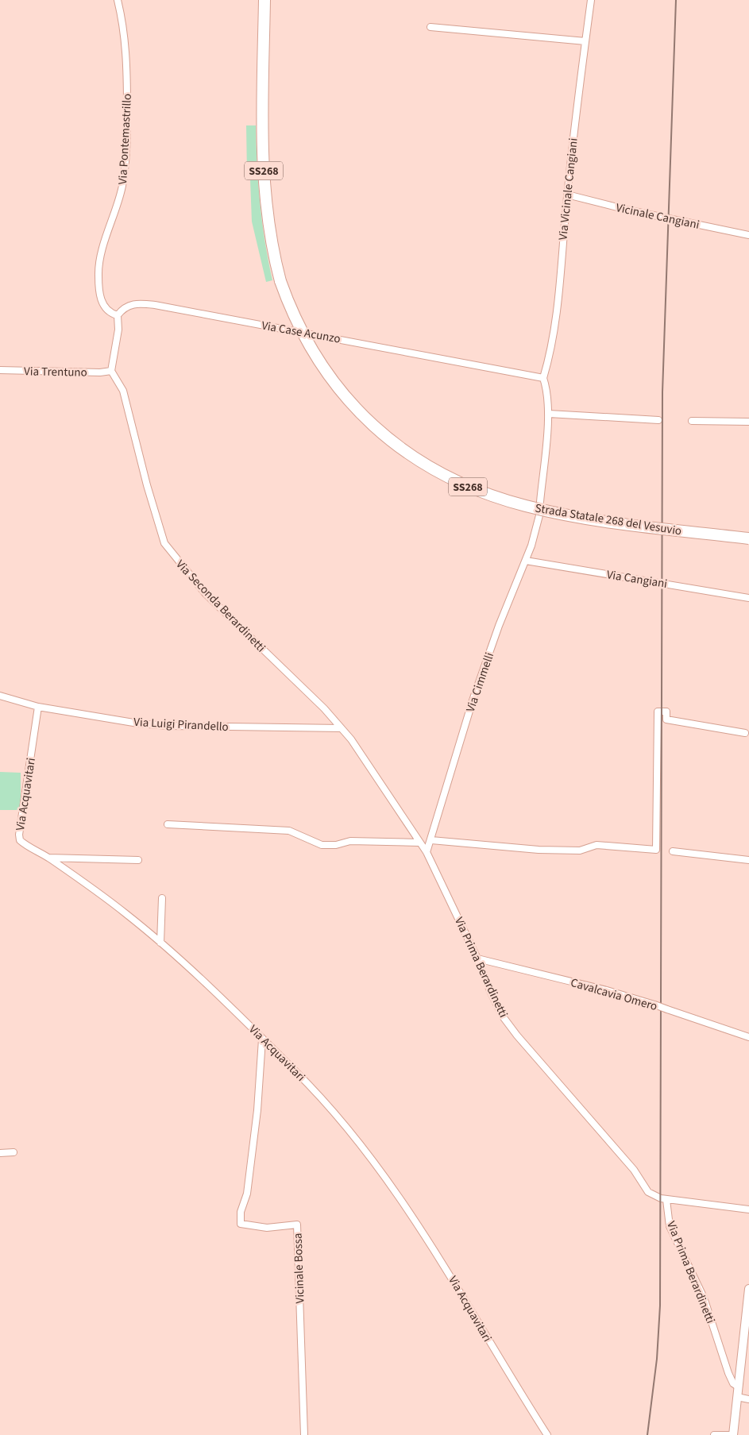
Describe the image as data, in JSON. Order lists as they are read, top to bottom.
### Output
{
  "streets": {
    "highway": ["SS268", "Strada Statale 268 del Vesuvio"],
    "street": [
      "Via Pontemastrillo",
      "Via Vicinale Cangiani",
      "Vicinale Cangiani",
      "Via Case Acunzo",
      "Via Trentuno",
      "Via Cangiani",
      "Via Seconda Berardinetti",
      "Via Cimmelli",
      "Via Luigi Pirandello",
      "Via Acquavitari",
      "Via Prima Berardinetti",
      "Cavalcavia Omero",
      "Vicinale Bossa"
    ]
  },
  "crossings": [
    ["Via Pontemastrillo", "Via Case Acunzo"],
    ["Via Vicinale Cangiani", "Vicinale Cangiani"],
    ["Via Vicinale Cangiani", "Via Case Acunzo"],
    ["Via Trentuno", "Via Seconda Berardinetti"],
    ["Via Cangiani", "Via Cimmelli"],
    ["Via Seconda Berardinetti", "Via Luigi Pirandello"],
    ["Via Seconda Berardinetti", "Via Prima Berardinetti"],
    ["Via Cimmelli", "Via Prima Berardinetti"],
    ["Via Luigi Pirandello", "Via Acquavitari"],
    ["Via Luigi Pirandello", "Via Prima Berardinetti"],
    ["Via Acquavitari", "Vicinale Bossa"],
    ["Via Prima Berardinetti", "Cavalcavia Omero"]
  ]
}
